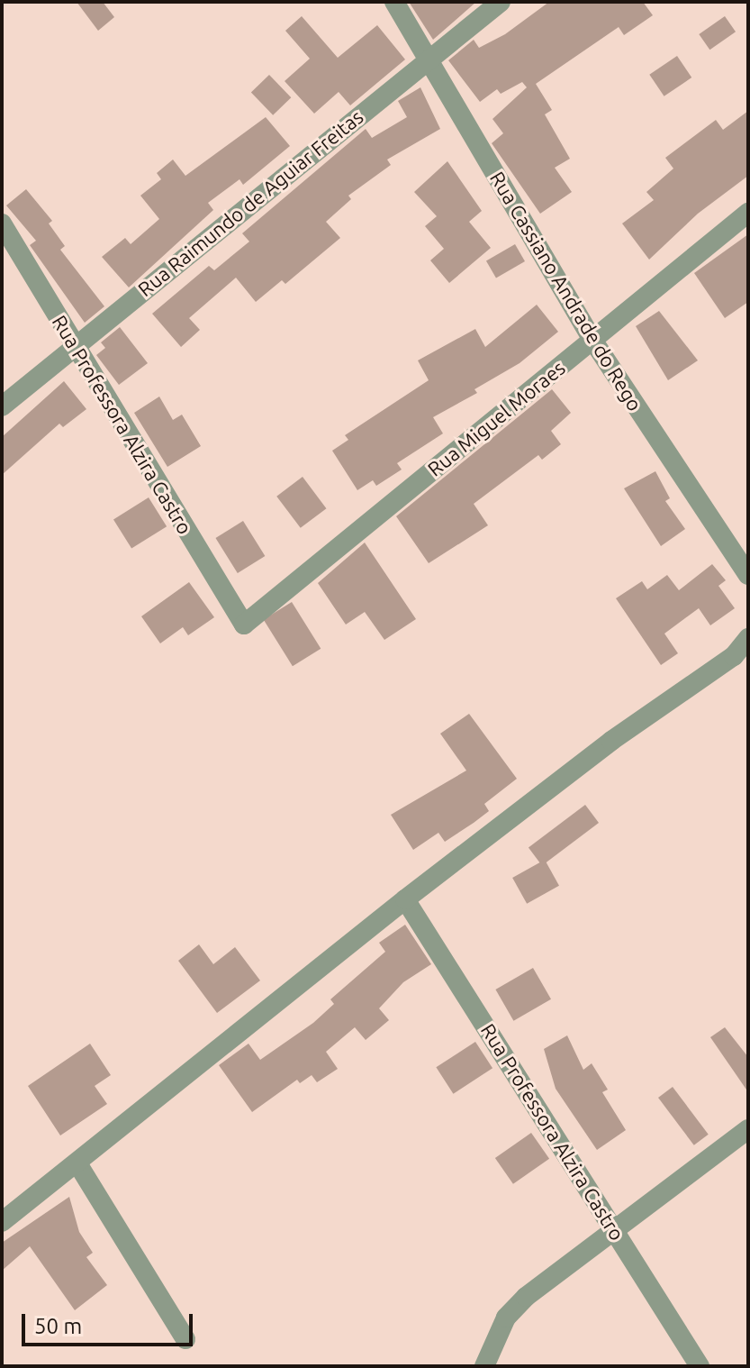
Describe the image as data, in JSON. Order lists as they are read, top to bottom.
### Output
{
  "streets": {
    "street": [
      "Rua Raimundo de Aguiar Freitas",
      "Rua Cassiano Andrade do Rego",
      "Rua Miguel Moraes",
      "Rua Professora Alzira Castro"
    ]
  },
  "crossings": [
    ["Rua Raimundo de Aguiar Freitas", "Rua Cassiano Andrade do Rego"],
    ["Rua Raimundo de Aguiar Freitas", "Rua Professora Alzira Castro"],
    ["Rua Cassiano Andrade do Rego", "Rua Miguel Moraes"],
    ["Rua Miguel Moraes", "Rua Professora Alzira Castro"]
  ],
  "scale_bar": "50 m"
}
